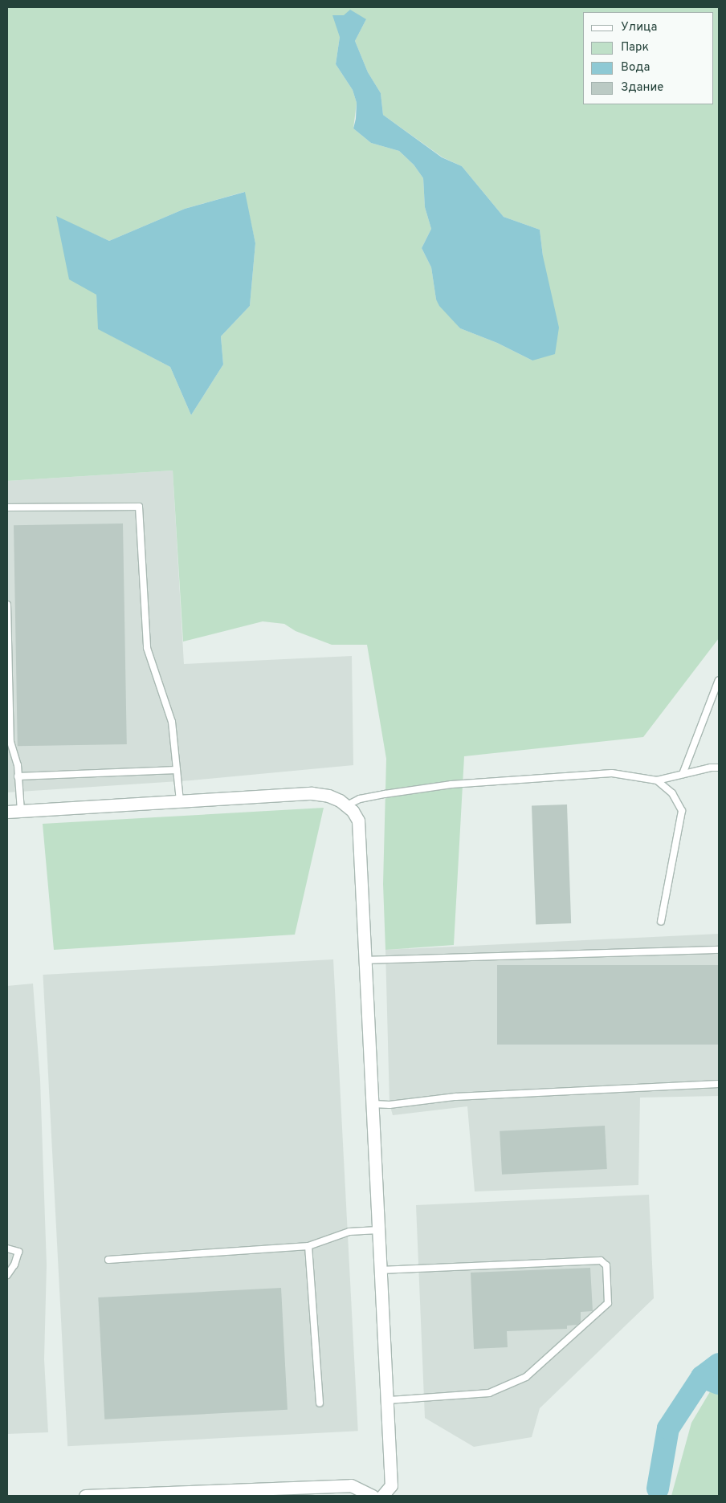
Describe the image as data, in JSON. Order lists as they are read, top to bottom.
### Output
{
  "legend": [
    "Улица",
    "Парк",
    "Вода",
    "Здание"
  ]
}
